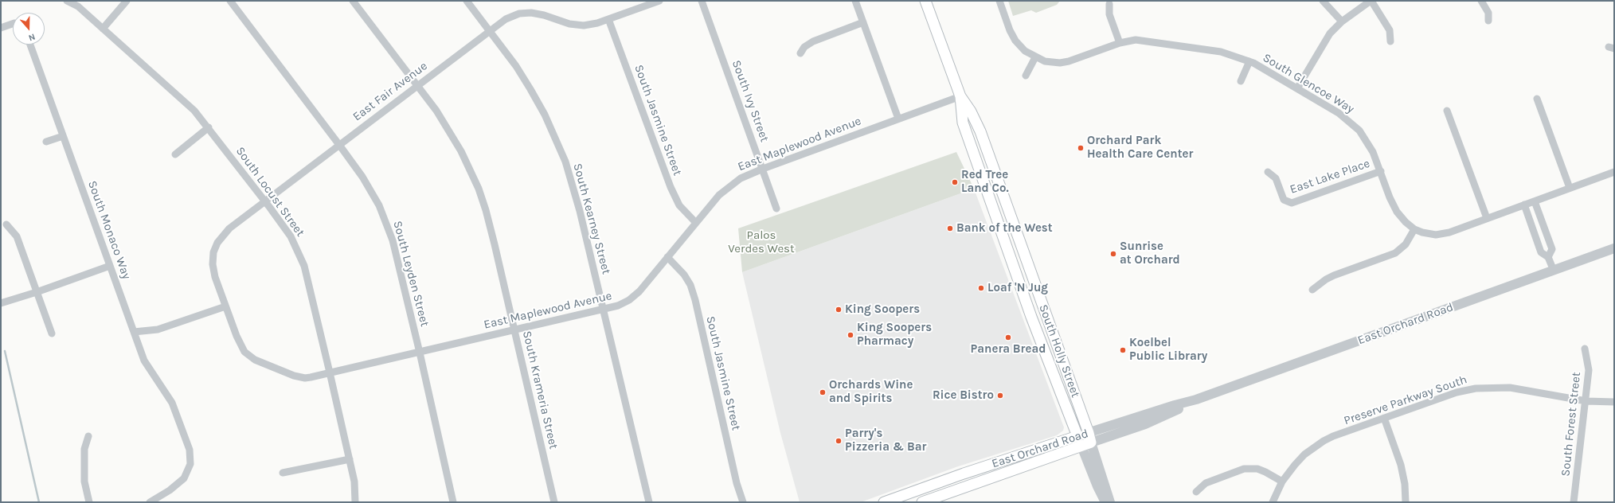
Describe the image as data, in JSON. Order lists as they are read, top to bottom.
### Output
{
  "streets": {
    "main road": ["East Orchard Road", "South Holly Street"],
    "street": [
      "South Glencoe Way",
      "East Fair Avenue",
      "South Ivy Street",
      "South Jasmine Street",
      "East Maplewood Avenue",
      "East Lake Place",
      "South Locust Street",
      "South Kearney Street",
      "South Monaco Way",
      "South Leyden Street",
      "South Krameria Street",
      "Preserve Parkway South",
      "South Forest Street"
    ]
  },
  "crossings": [
    ["South Glencoe Way", "East Lake Place"],
    ["East Fair Avenue", "South Jasmine Street"],
    ["East Fair Avenue", "East Maplewood Avenue"],
    ["East Fair Avenue", "South Locust Street"],
    ["East Fair Avenue", "South Kearney Street"],
    ["East Fair Avenue", "South Leyden Street"],
    ["East Fair Avenue", "South Krameria Street"],
    ["South Ivy Street", "East Maplewood Avenue"],
    ["South Jasmine Street", "East Maplewood Avenue"],
    ["East Maplewood Avenue", "South Locust Street"],
    ["East Maplewood Avenue", "South Kearney Street"],
    ["East Maplewood Avenue", "South Leyden Street"],
    ["East Maplewood Avenue", "South Holly Street"],
    ["East Maplewood Avenue", "South Krameria Street"],
    ["East Orchard Road", "South Holly Street"],
    ["Preserve Parkway South", "South Forest Street"]
  ],
  "parks": ["Palos Verdes West"],
  "places": [
    "Orchard Park Health Care Center",
    "Red Tree Land Co.",
    "Bank of the West",
    "Sunrise at Orchard",
    "Loaf 'N Jug",
    "King Soopers",
    "King Soopers Pharmacy",
    "Panera Bread",
    "Koelbel Public Library",
    "Orchards Wine and Spirits",
    "Rice Bistro",
    "Parry's Pizzeria & Bar"
  ],
  "north": "bottom"
}
